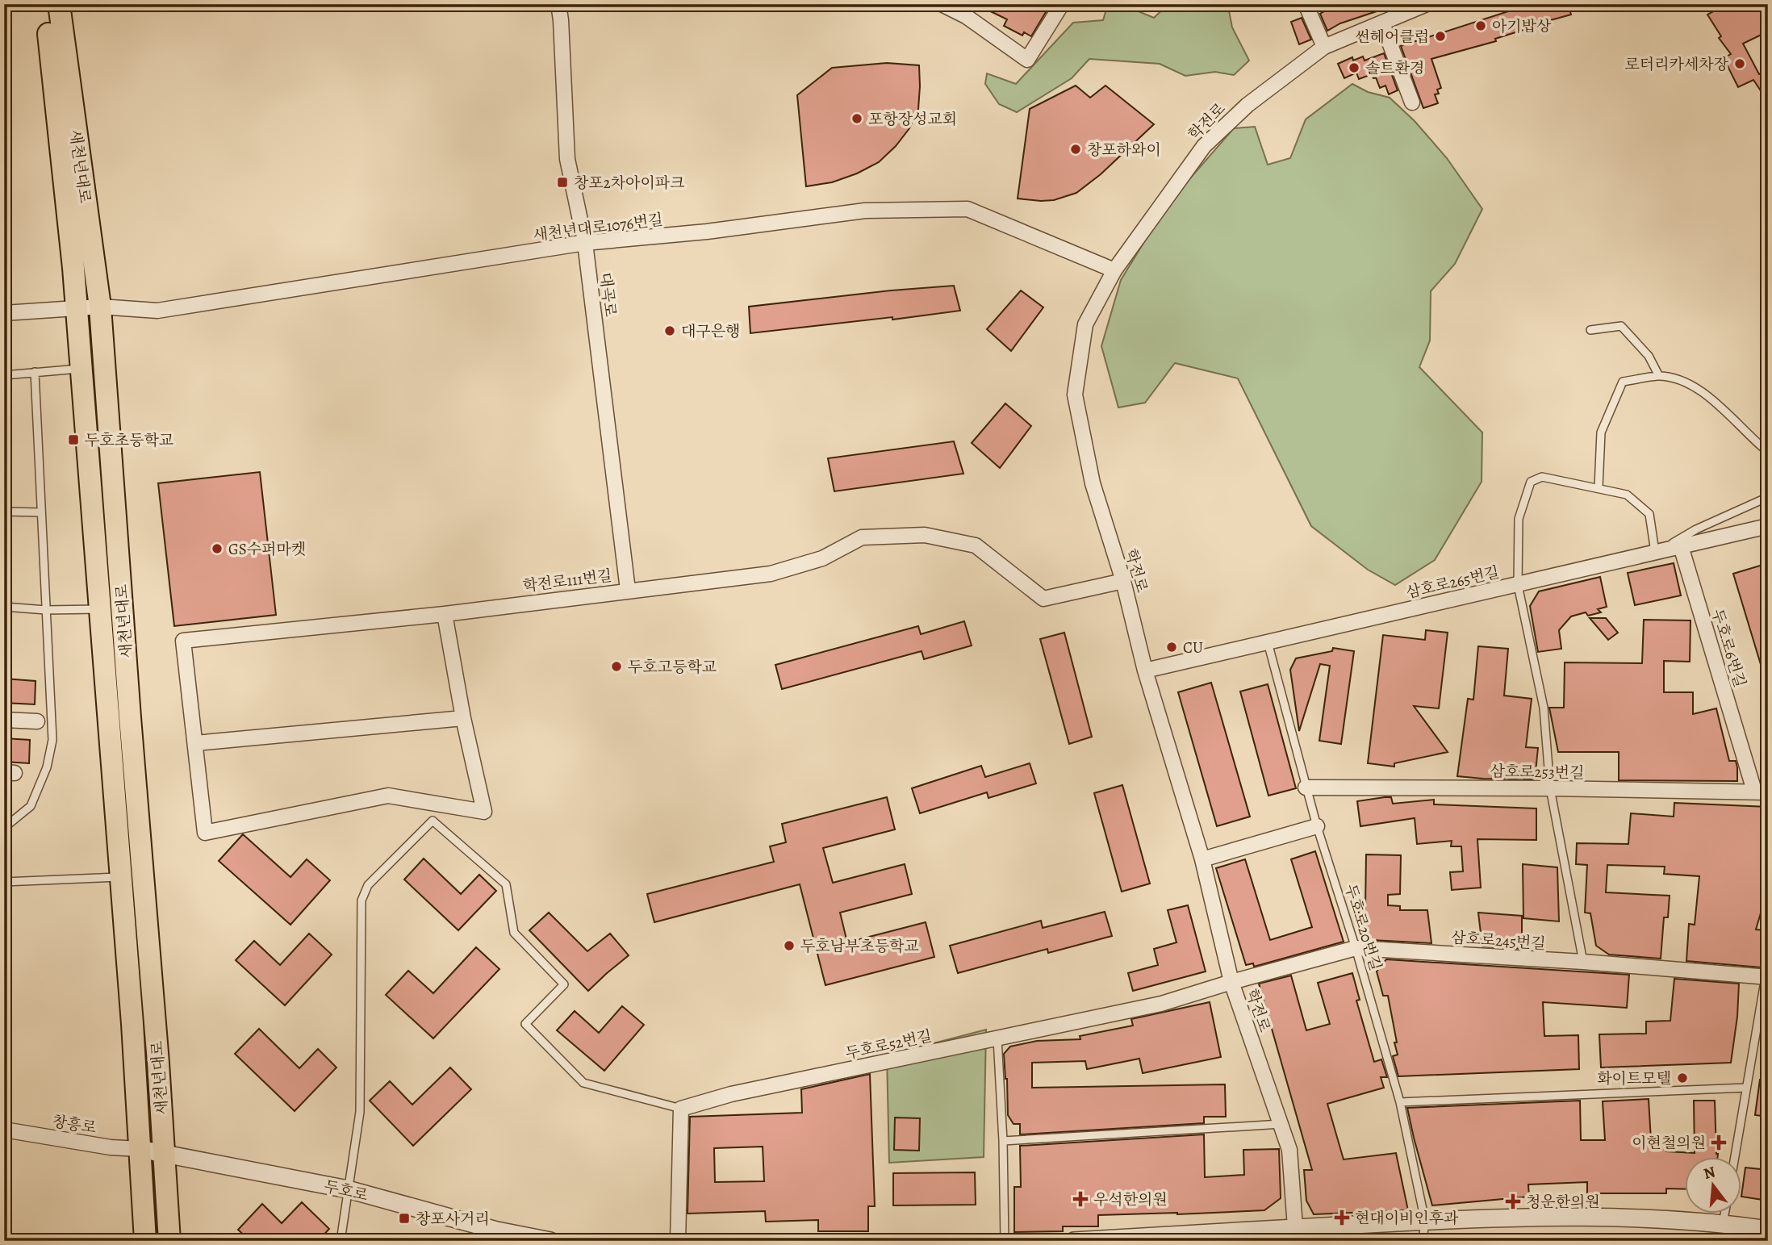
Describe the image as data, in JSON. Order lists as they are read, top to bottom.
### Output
{
  "streets": {
    "main road": ["새천년대로"],
    "street": [
      "학전로",
      "새천년대로1076번길",
      "대곡로",
      "학전로111번길",
      "삼호로265번길",
      "두호로6번길",
      "삼호로253번길",
      "삼호로245번길",
      "두호로52번길",
      "창흥로",
      "두호로"
    ],
    "lane": ["두호로20번길"]
  },
  "crossings": [
    ["학전로", "새천년대로1076번길"],
    ["학전로", "학전로111번길"],
    ["학전로", "삼호로265번길"],
    ["학전로", "삼호로245번길"],
    ["학전로", "두호로52번길"],
    ["새천년대로", "새천년대로1076번길"],
    ["새천년대로", "창흥로"],
    ["새천년대로", "두호로"],
    ["새천년대로1076번길", "대곡로"],
    ["대곡로", "학전로111번길"],
    ["삼호로265번길", "두호로6번길"],
    ["삼호로265번길", "두호로20번길"],
    ["두호로6번길", "삼호로253번길"],
    ["삼호로253번길", "두호로20번길"],
    ["두호로20번길", "삼호로245번길"],
    ["삼호로245번길", "두호로52번길"],
    ["창흥로", "두호로"]
  ],
  "places": {
    "other": [
      "아기밥상",
      "썬헤어클럽",
      "로터리카세차장",
      "솔트환경",
      "포항장성교회",
      "창포하와이",
      "대구은행",
      "GS수퍼마켓",
      "CU",
      "두호고등학교",
      "두호남부초등학교",
      "화이트모텔"
    ],
    "transit": ["창포2차아이파크", "두호초등학교", "창포사거리"],
    "health": [
      "이현철의원",
      "우석한의원",
      "청운한의원",
      "현대이비인후과"
    ]
  },
  "north": "top"
}
